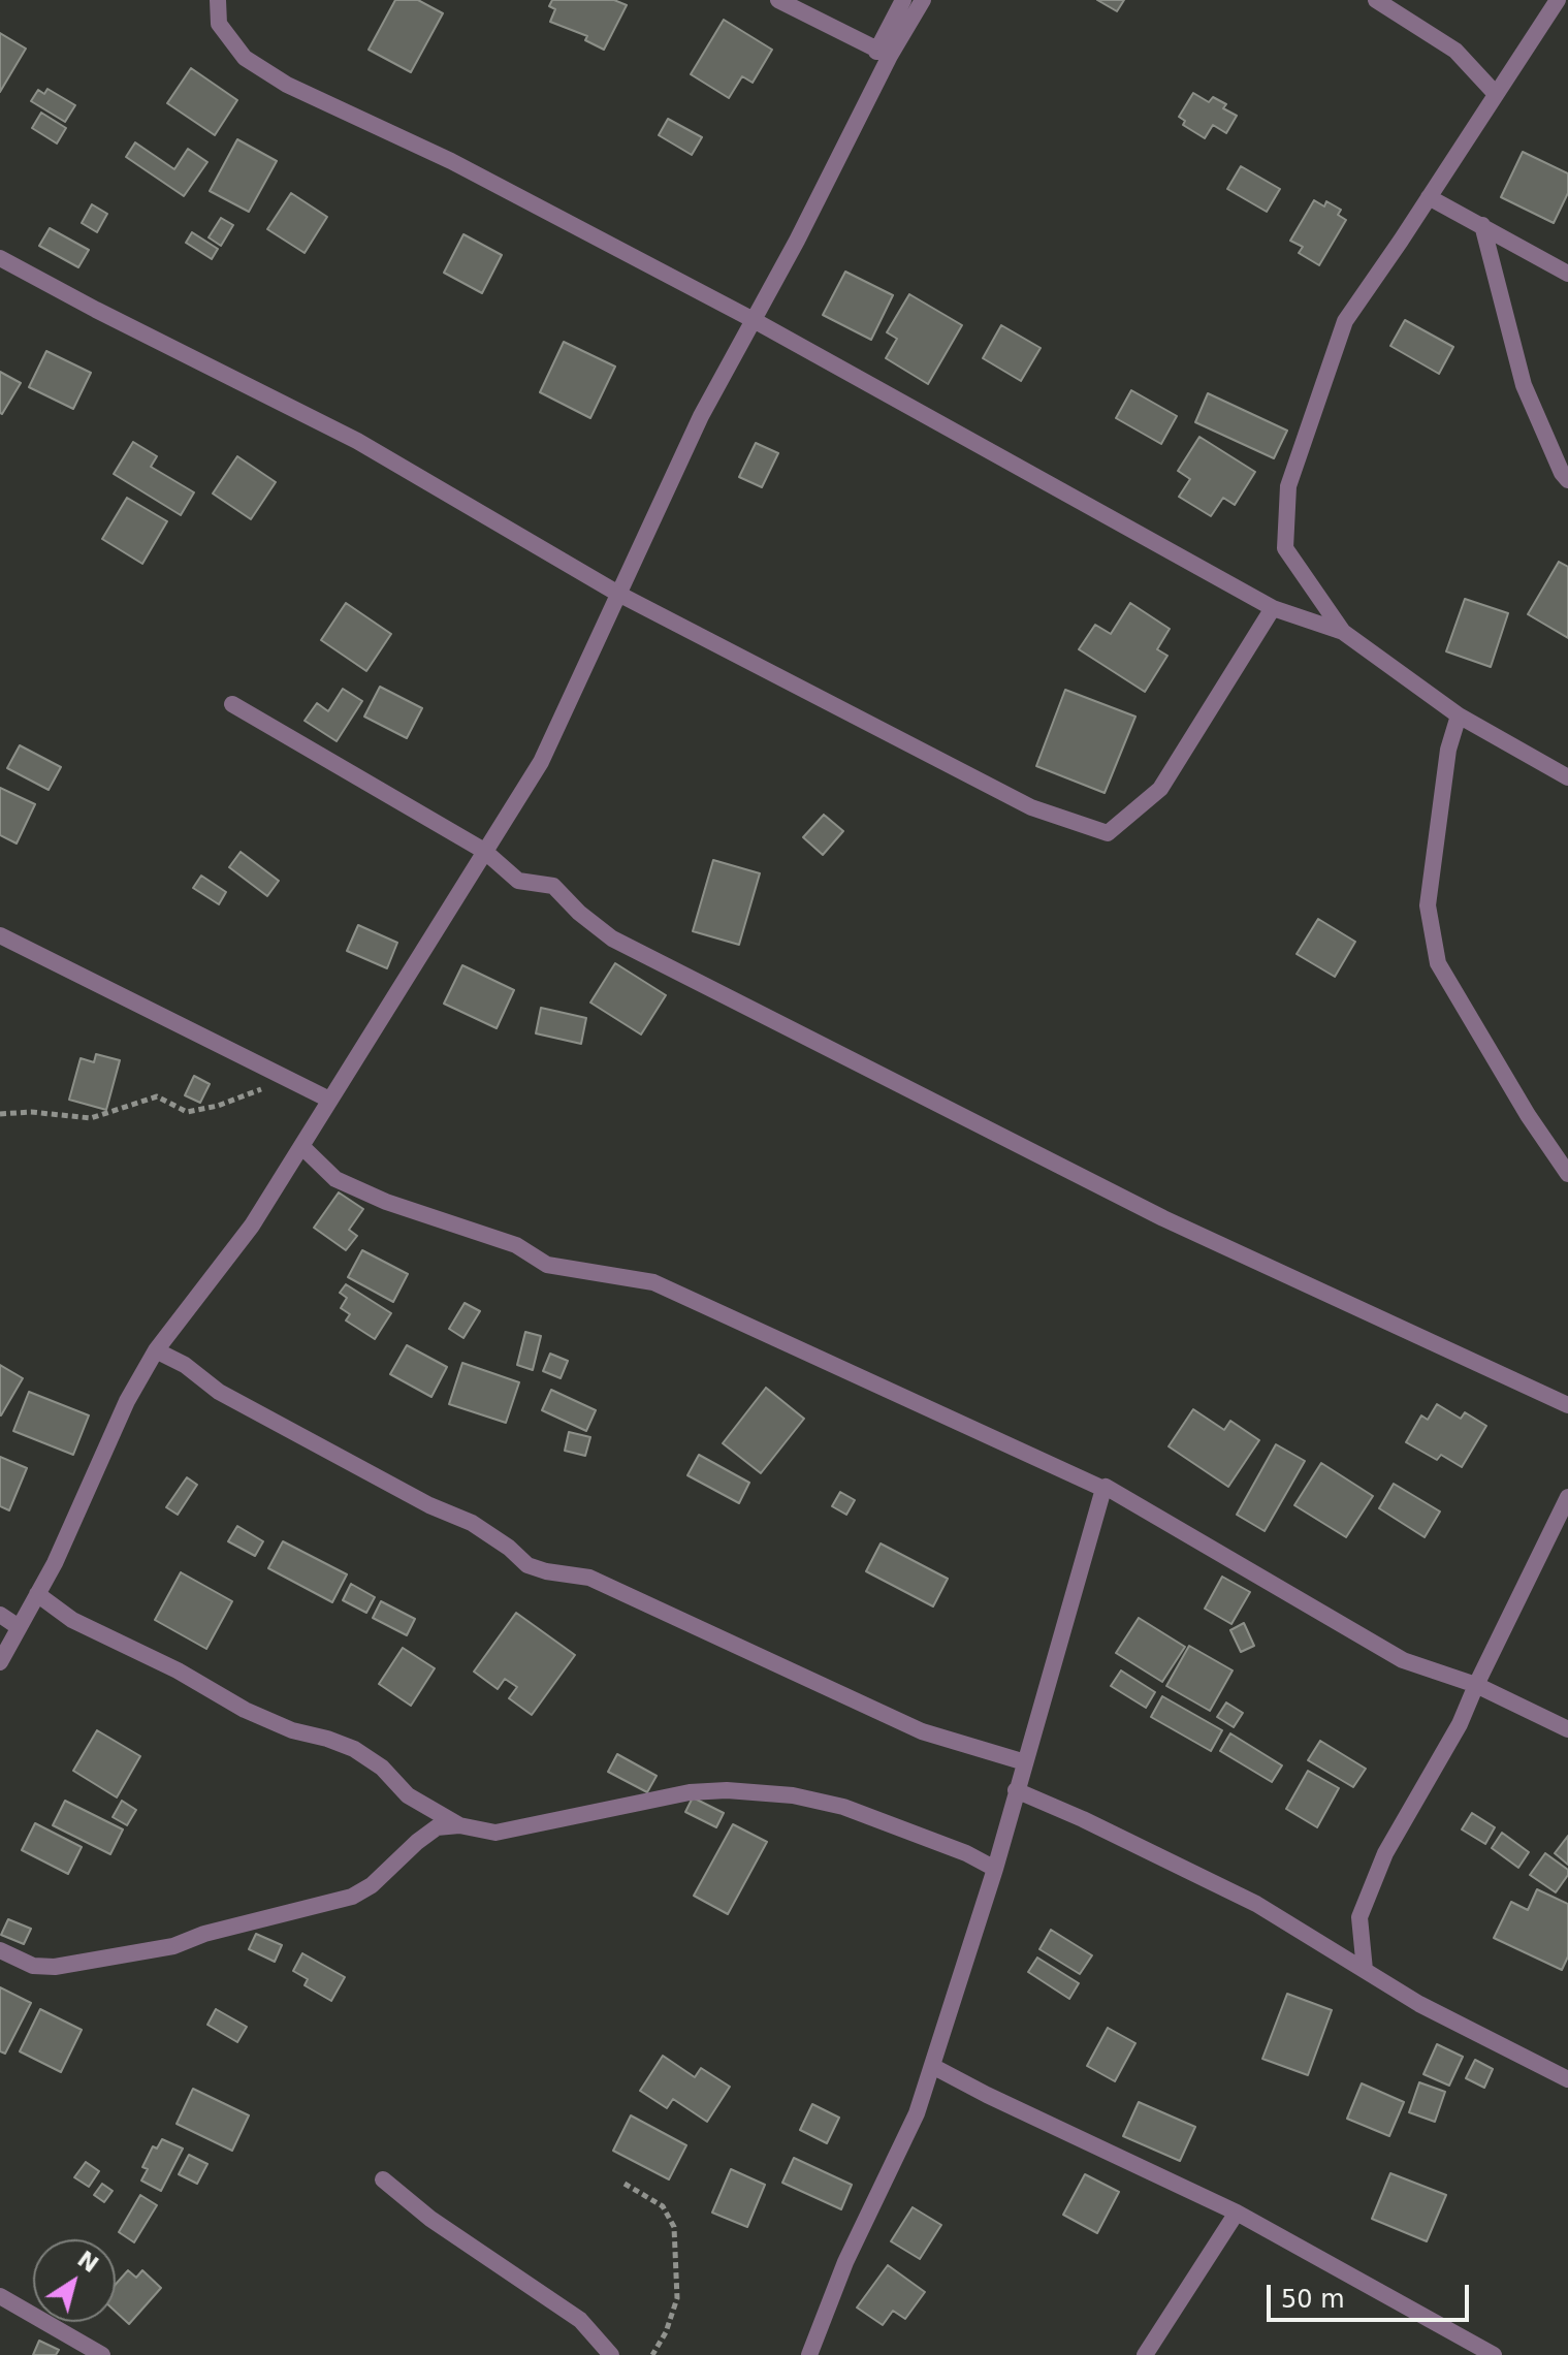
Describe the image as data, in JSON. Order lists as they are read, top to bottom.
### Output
{
  "scale_bar": "50 m",
  "north": "top right"
}
